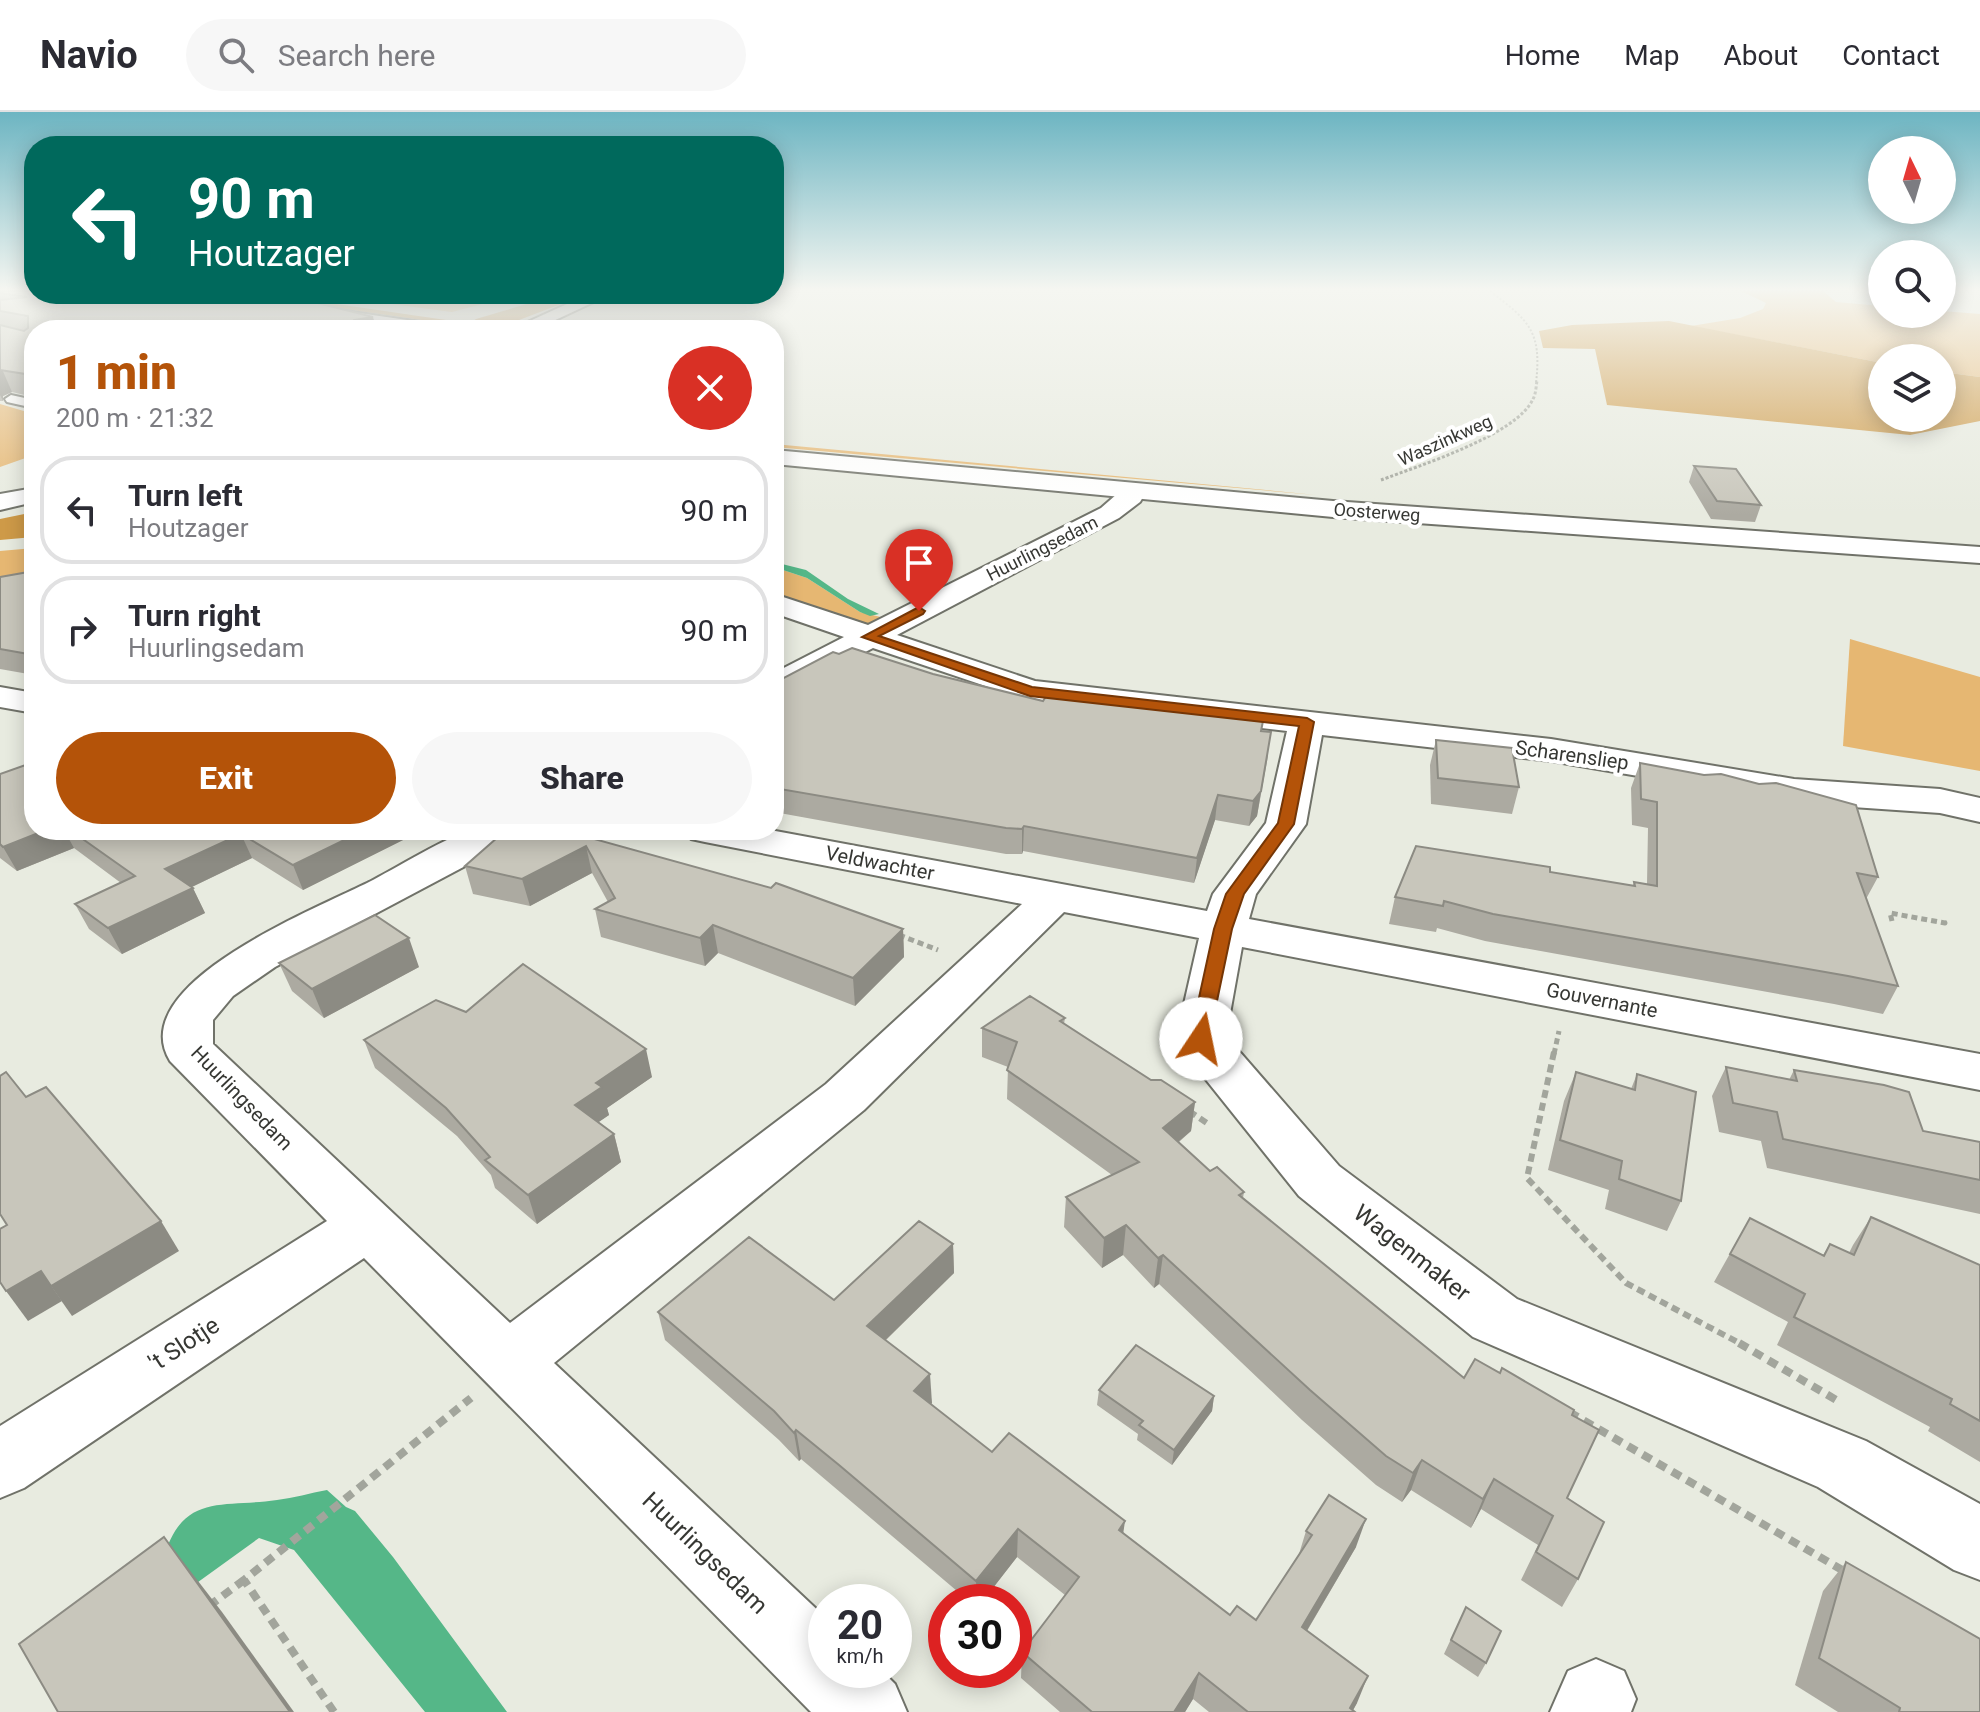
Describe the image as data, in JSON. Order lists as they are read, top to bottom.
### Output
{
  "streets": {
    "street": [
      "Oosterweg",
      "Huurlingsedam",
      "Scharensliep",
      "Veldwachter",
      "Gouvernante",
      "Wagenmaker",
      "'t Slotje"
    ],
    "path": ["Waszinkweg"]
  },
  "crossings": [
    ["Waszinkweg", "Oosterweg"],
    ["Oosterweg", "Huurlingsedam"],
    ["Huurlingsedam", "Scharensliep"],
    ["Huurlingsedam", "'t Slotje"],
    ["Scharensliep", "Wagenmaker"],
    ["Veldwachter", "Gouvernante"],
    ["Veldwachter", "Wagenmaker"],
    ["Gouvernante", "Wagenmaker"]
  ],
  "north": "top",
  "page": {
    "header": "Navio",
    "search": "Search here",
    "nav": [
      "Home",
      "Map",
      "About",
      "Contact"
    ],
    "turn": ["90 m", "Houtzager"],
    "heading": ["1 min", "200 m · 21:32"],
    "list": [
      {
        "name": "Turn left",
        "note": "Houtzager",
        "value": "90 m"
      },
      {
        "name": "Turn right",
        "note": "Huurlingsedam",
        "value": "90 m"
      }
    ],
    "buttons": ["Exit", "Share"],
    "speed": "20 km/h",
    "limit": "30"
  }
}
